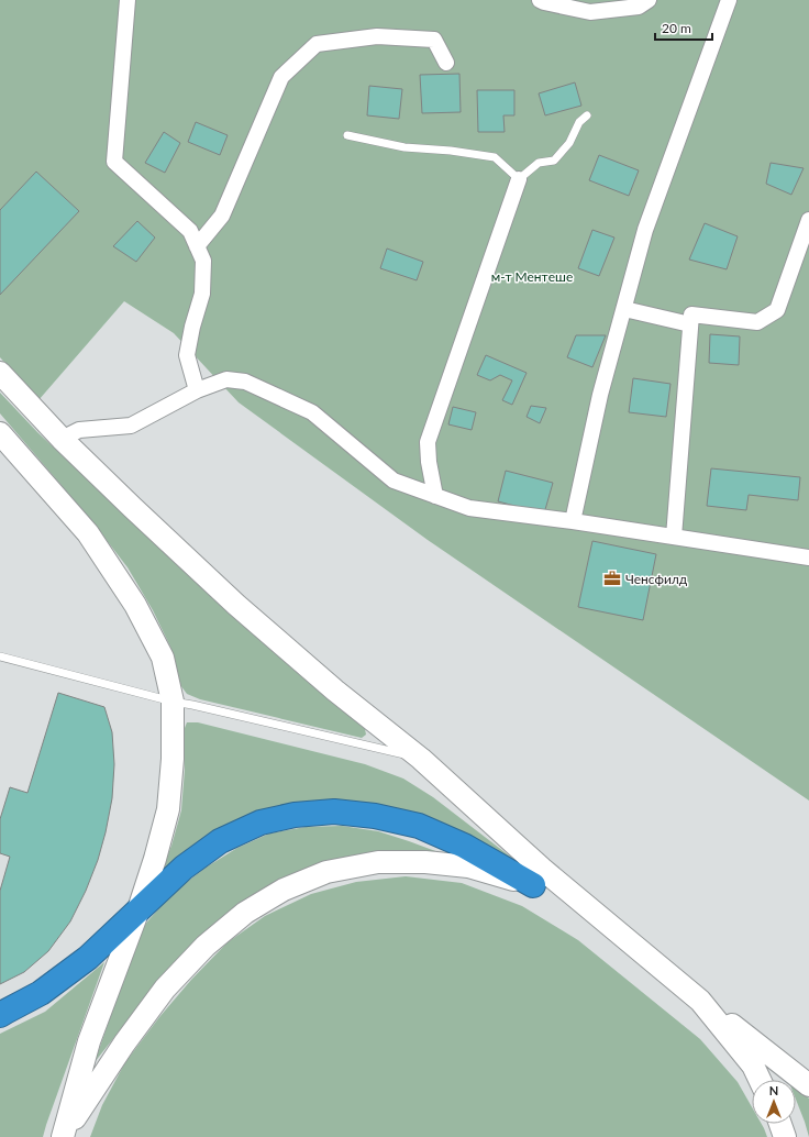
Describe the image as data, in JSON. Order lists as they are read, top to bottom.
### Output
{
  "parks": ["м-т Ментeше"],
  "places": {
    "office": ["Ченсфилд"]
  },
  "scale_bar": "20 m",
  "north": "top"
}
